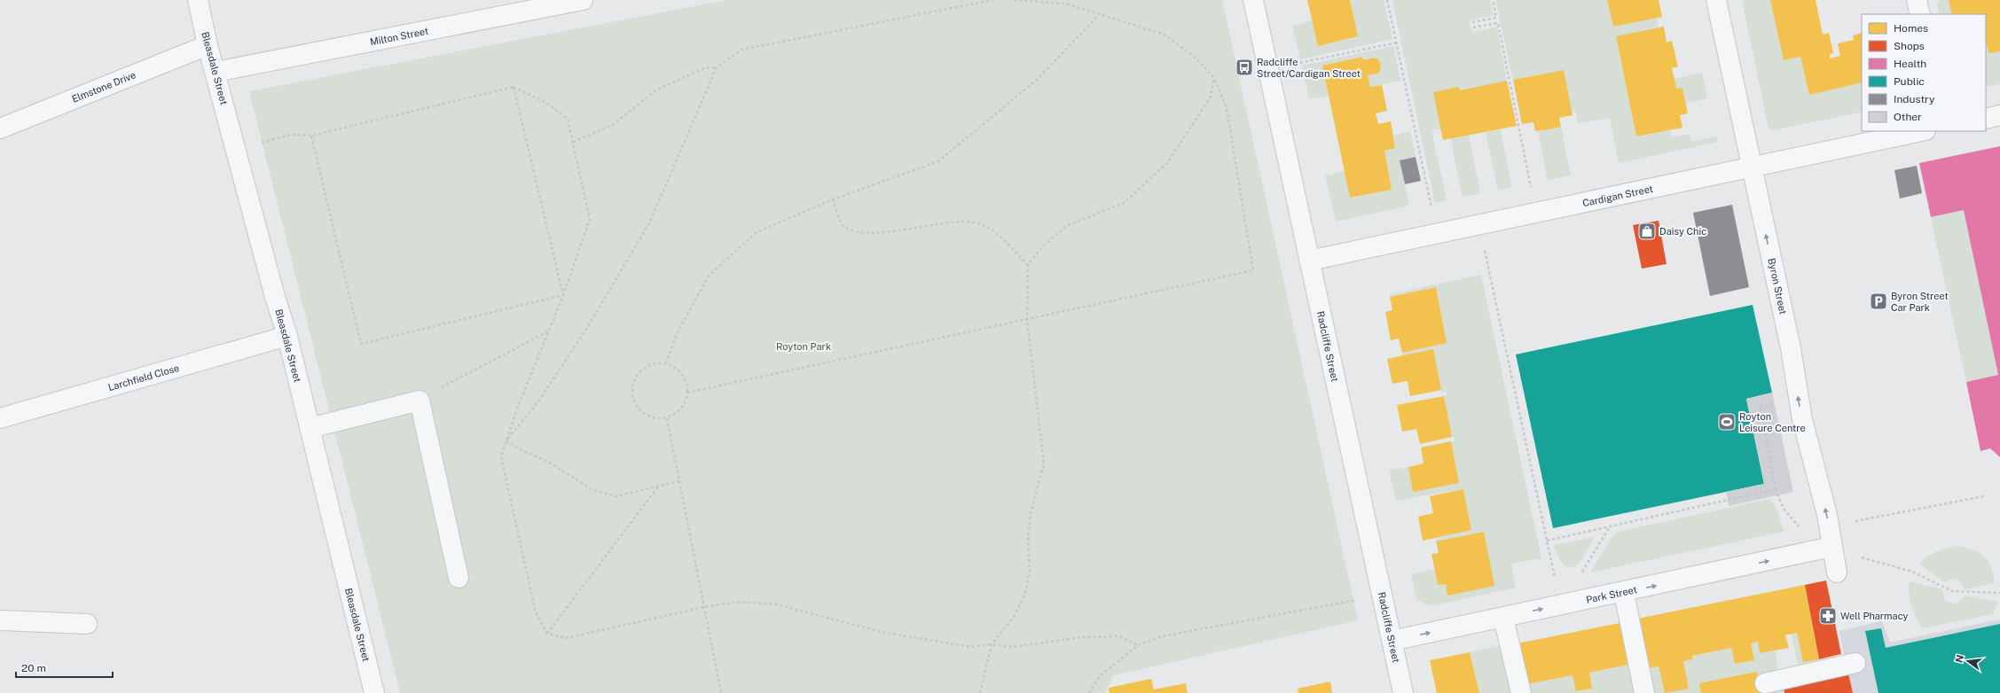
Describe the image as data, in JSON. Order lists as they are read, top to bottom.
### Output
{
  "streets": {
    "street": [
      "Milton Street",
      "Bleasdale Street",
      "Elmstone Drive",
      "Cardigan Street",
      "Byron Street",
      "Radcliffe Street",
      "Larchfield Close",
      "Park Street"
    ]
  },
  "crossings": [
    ["Milton Street", "Bleasdale Street"],
    ["Bleasdale Street", "Elmstone Drive"],
    ["Bleasdale Street", "Larchfield Close"],
    ["Cardigan Street", "Byron Street"],
    ["Cardigan Street", "Radcliffe Street"],
    ["Byron Street", "Park Street"],
    ["Radcliffe Street", "Park Street"]
  ],
  "one_way": ["Byron Street", "Park Street"],
  "parks": ["Royton Park"],
  "places": {
    "bus stop": ["Radcliffe Street/Cardigan Street"],
    "shop": ["Daisy Chic"],
    "parking": ["Byron Street Car Park"],
    "sports": ["Royton Leisure Centre"],
    "pharmacy": ["Well Pharmacy"]
  },
  "legend": [
    "Homes",
    "Shops",
    "Health",
    "Public",
    "Industry",
    "Other"
  ],
  "scale_bar": "20 m",
  "north": "left"
}
